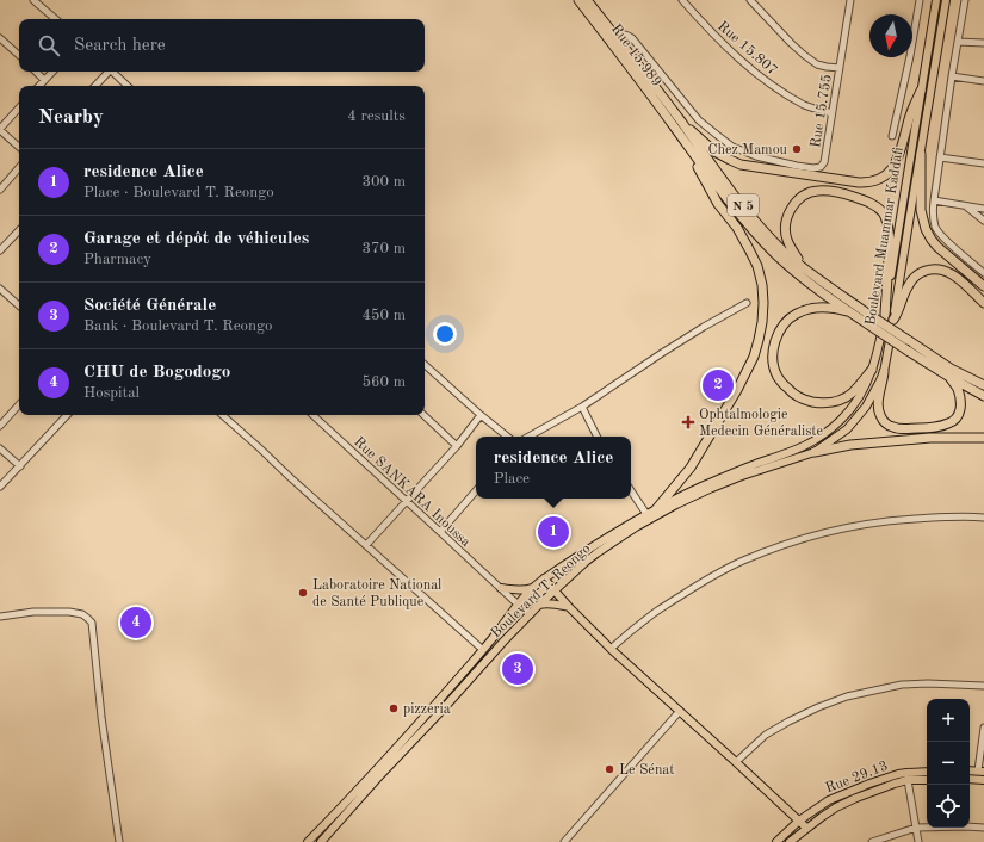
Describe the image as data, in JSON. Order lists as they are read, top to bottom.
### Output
{
  "streets": {
    "highway": ["Rue 15.989", "N 5"],
    "main road": ["Boulevard Muammar Kaddafi", "Boulevard T. Reongo", "Rue 29.13"],
    "street": ["Rue 15.807", "Rue 15.755", "Rue SANKARA Inoussa"]
  },
  "crossings": [
    ["Rue 15.807", "Rue 15.755"],
    ["Rue 15.989", "N 5"],
    ["Rue 15.755", "N 5"],
    ["Boulevard Muammar Kaddafi", "Boulevard T. Reongo"],
    ["Rue SANKARA Inoussa", "Boulevard T. Reongo"]
  ],
  "places": {
    "other": [
      "Chez Mamou",
      "Laboratoire National de Santé Publique",
      "pizzeria",
      "Le Sénat"
    ],
    "health": ["Ophtalmologie Medecin Généraliste"]
  },
  "north": "bottom",
  "page": {
    "search": "Search here",
    "heading": ["Nearby", "4 results"],
    "list": [
      {
        "mark": "1",
        "name": "residence Alice",
        "note": "Place · Boulevard T. Reongo",
        "value": "300 m"
      },
      {
        "mark": "2",
        "name": "Garage et dépôt de véhicules",
        "note": "Pharmacy",
        "value": "370 m"
      },
      {
        "mark": "3",
        "name": "Société Générale",
        "note": "Bank · Boulevard T. Reongo",
        "value": "450 m"
      },
      {
        "mark": "4",
        "name": "CHU de Bogodogo",
        "note": "Hospital",
        "value": "560 m"
      }
    ],
    "pins": [
      "2",
      "1",
      "4",
      "3"
    ],
    "popup": ["residence Alice", "Place"],
    "map_buttons": ["+", "−"]
  }
}
